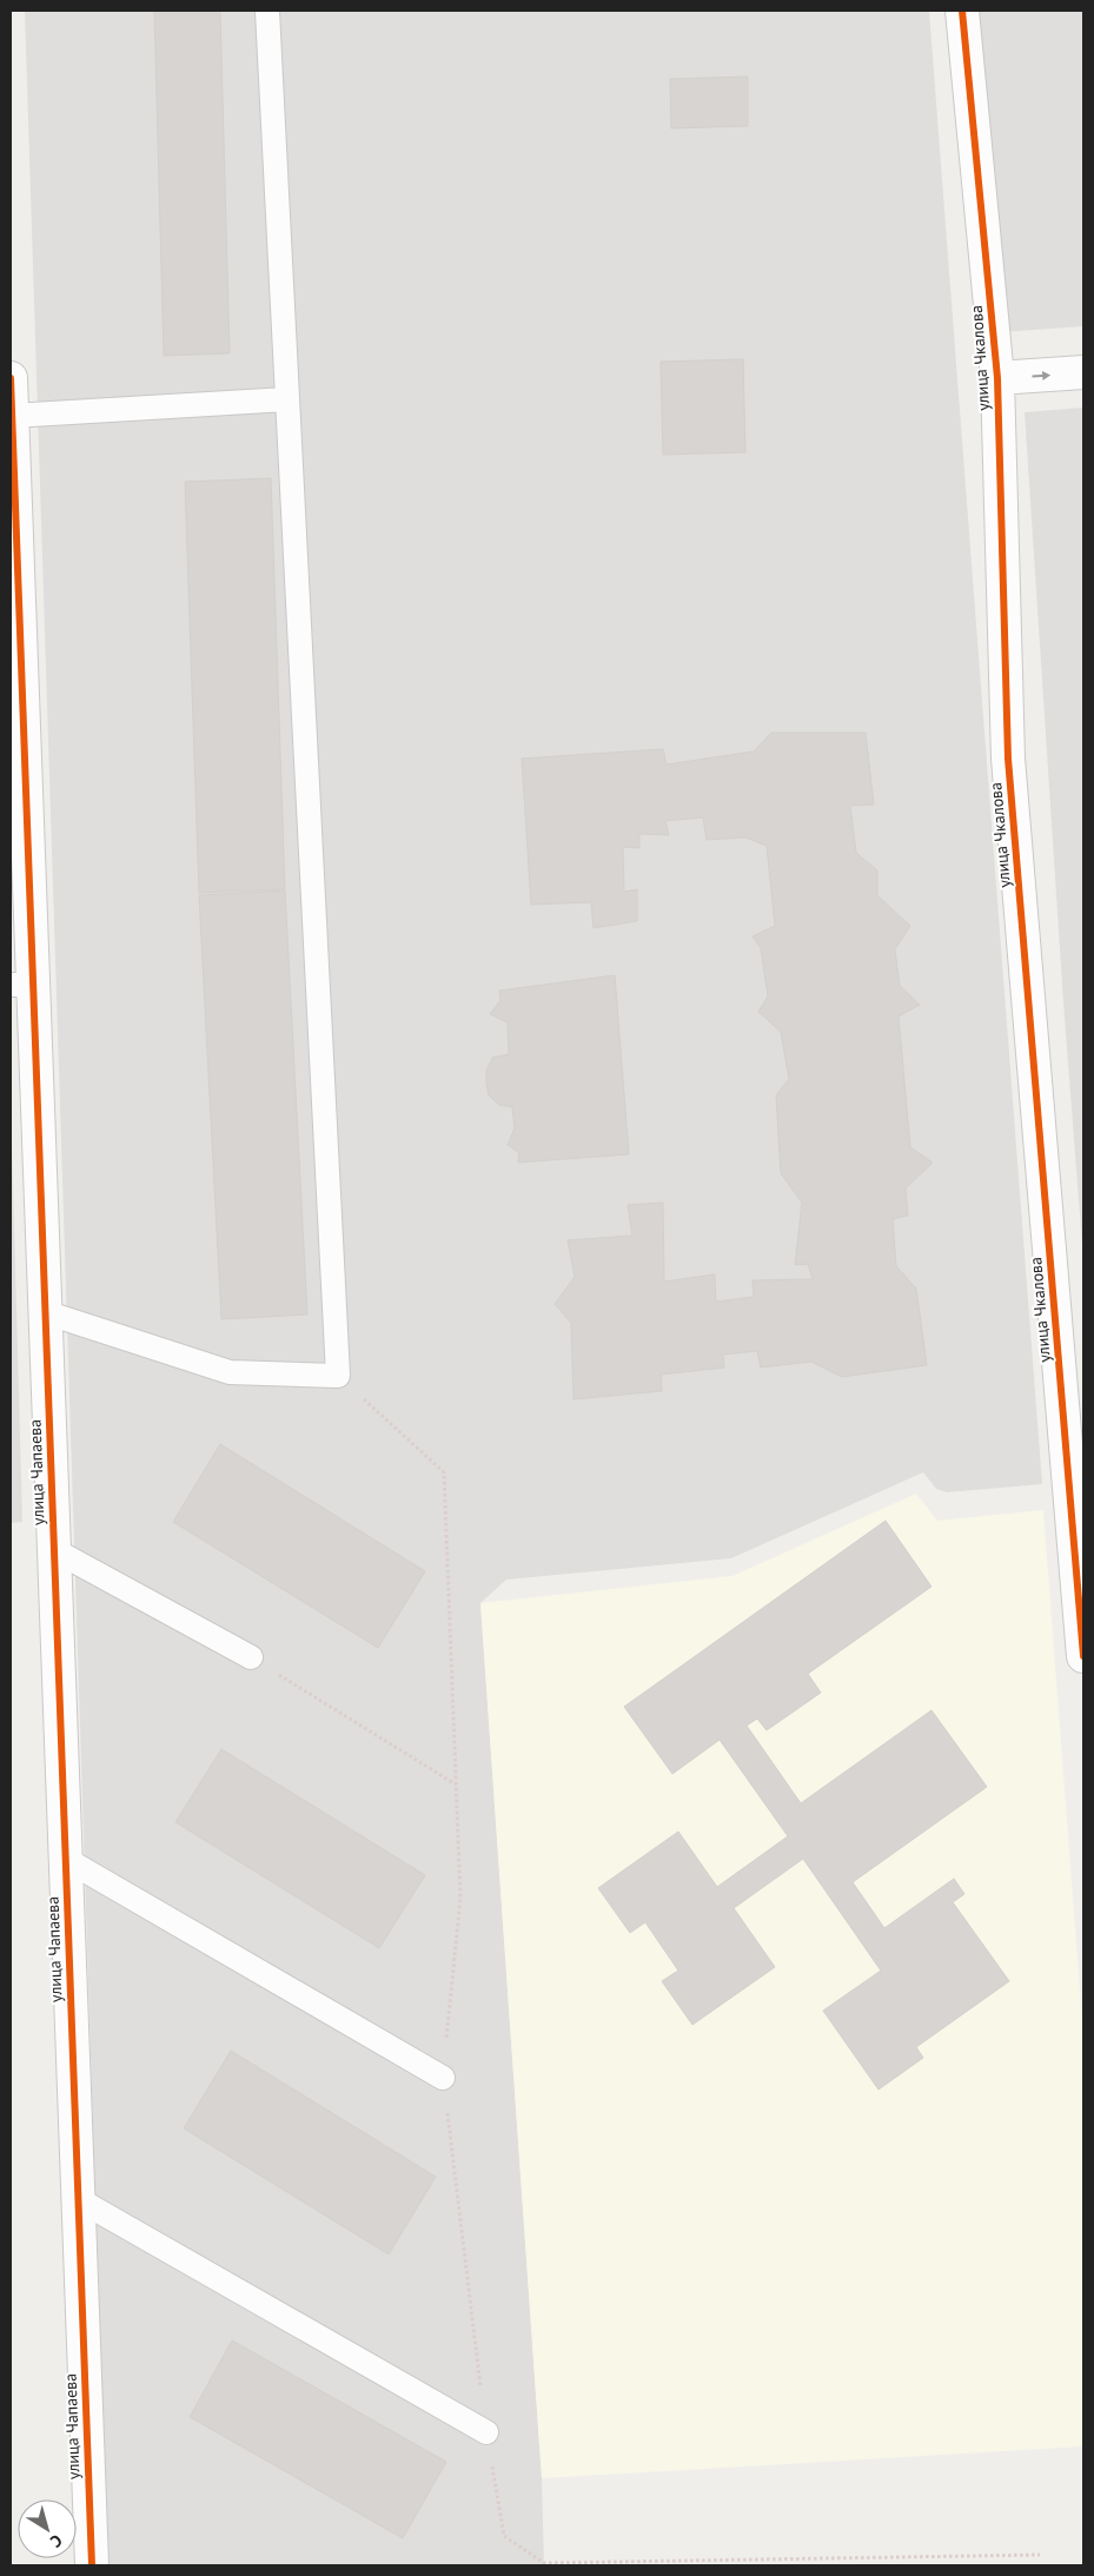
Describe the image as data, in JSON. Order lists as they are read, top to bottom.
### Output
{
  "streets": {
    "street": ["улица Чкалова", "улица Чапаева"]
  },
  "north": "bottom right"
}
